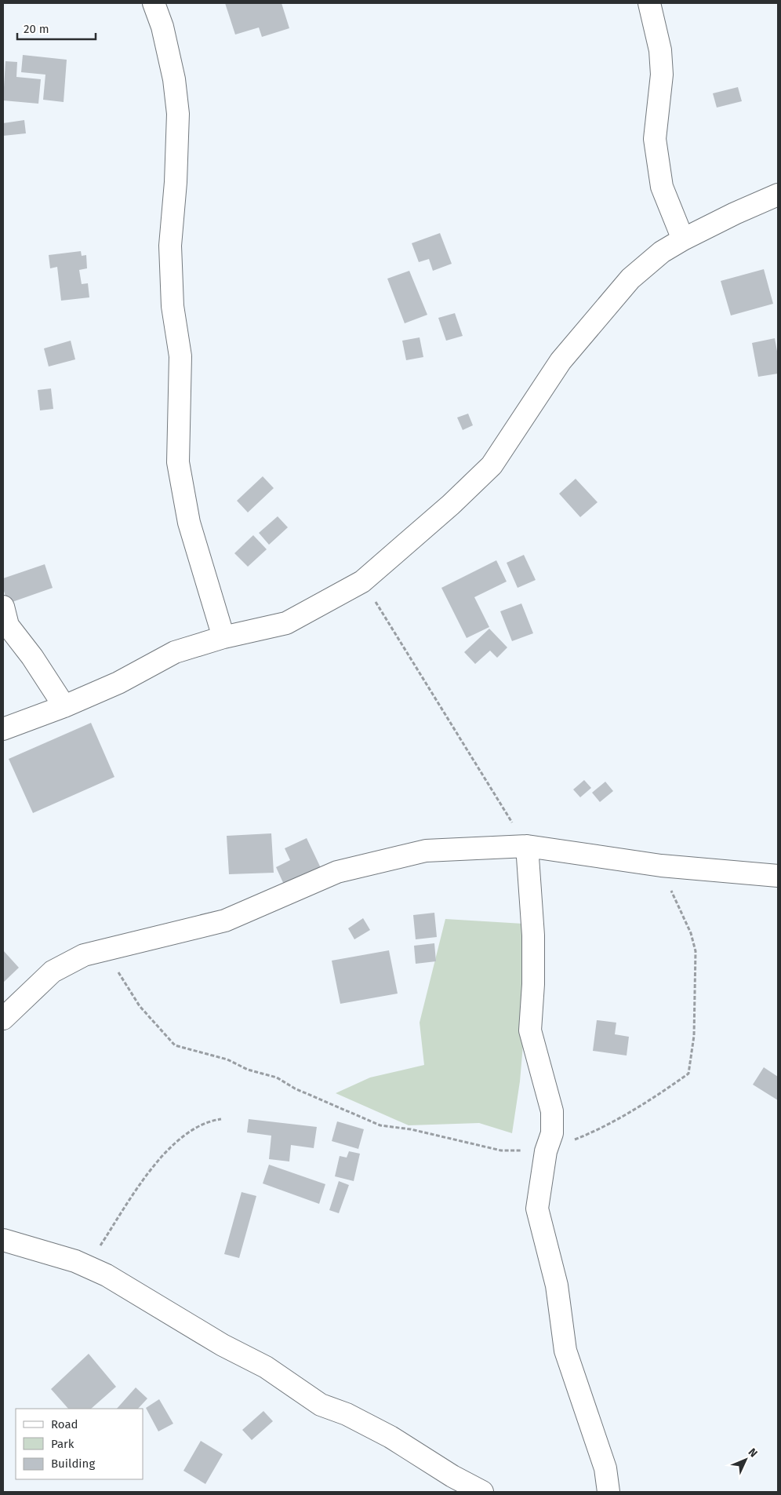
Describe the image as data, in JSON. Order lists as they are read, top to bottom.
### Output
{
  "legend": ["Road", "Park", "Building"],
  "scale_bar": "20 m",
  "north": "top right"
}
